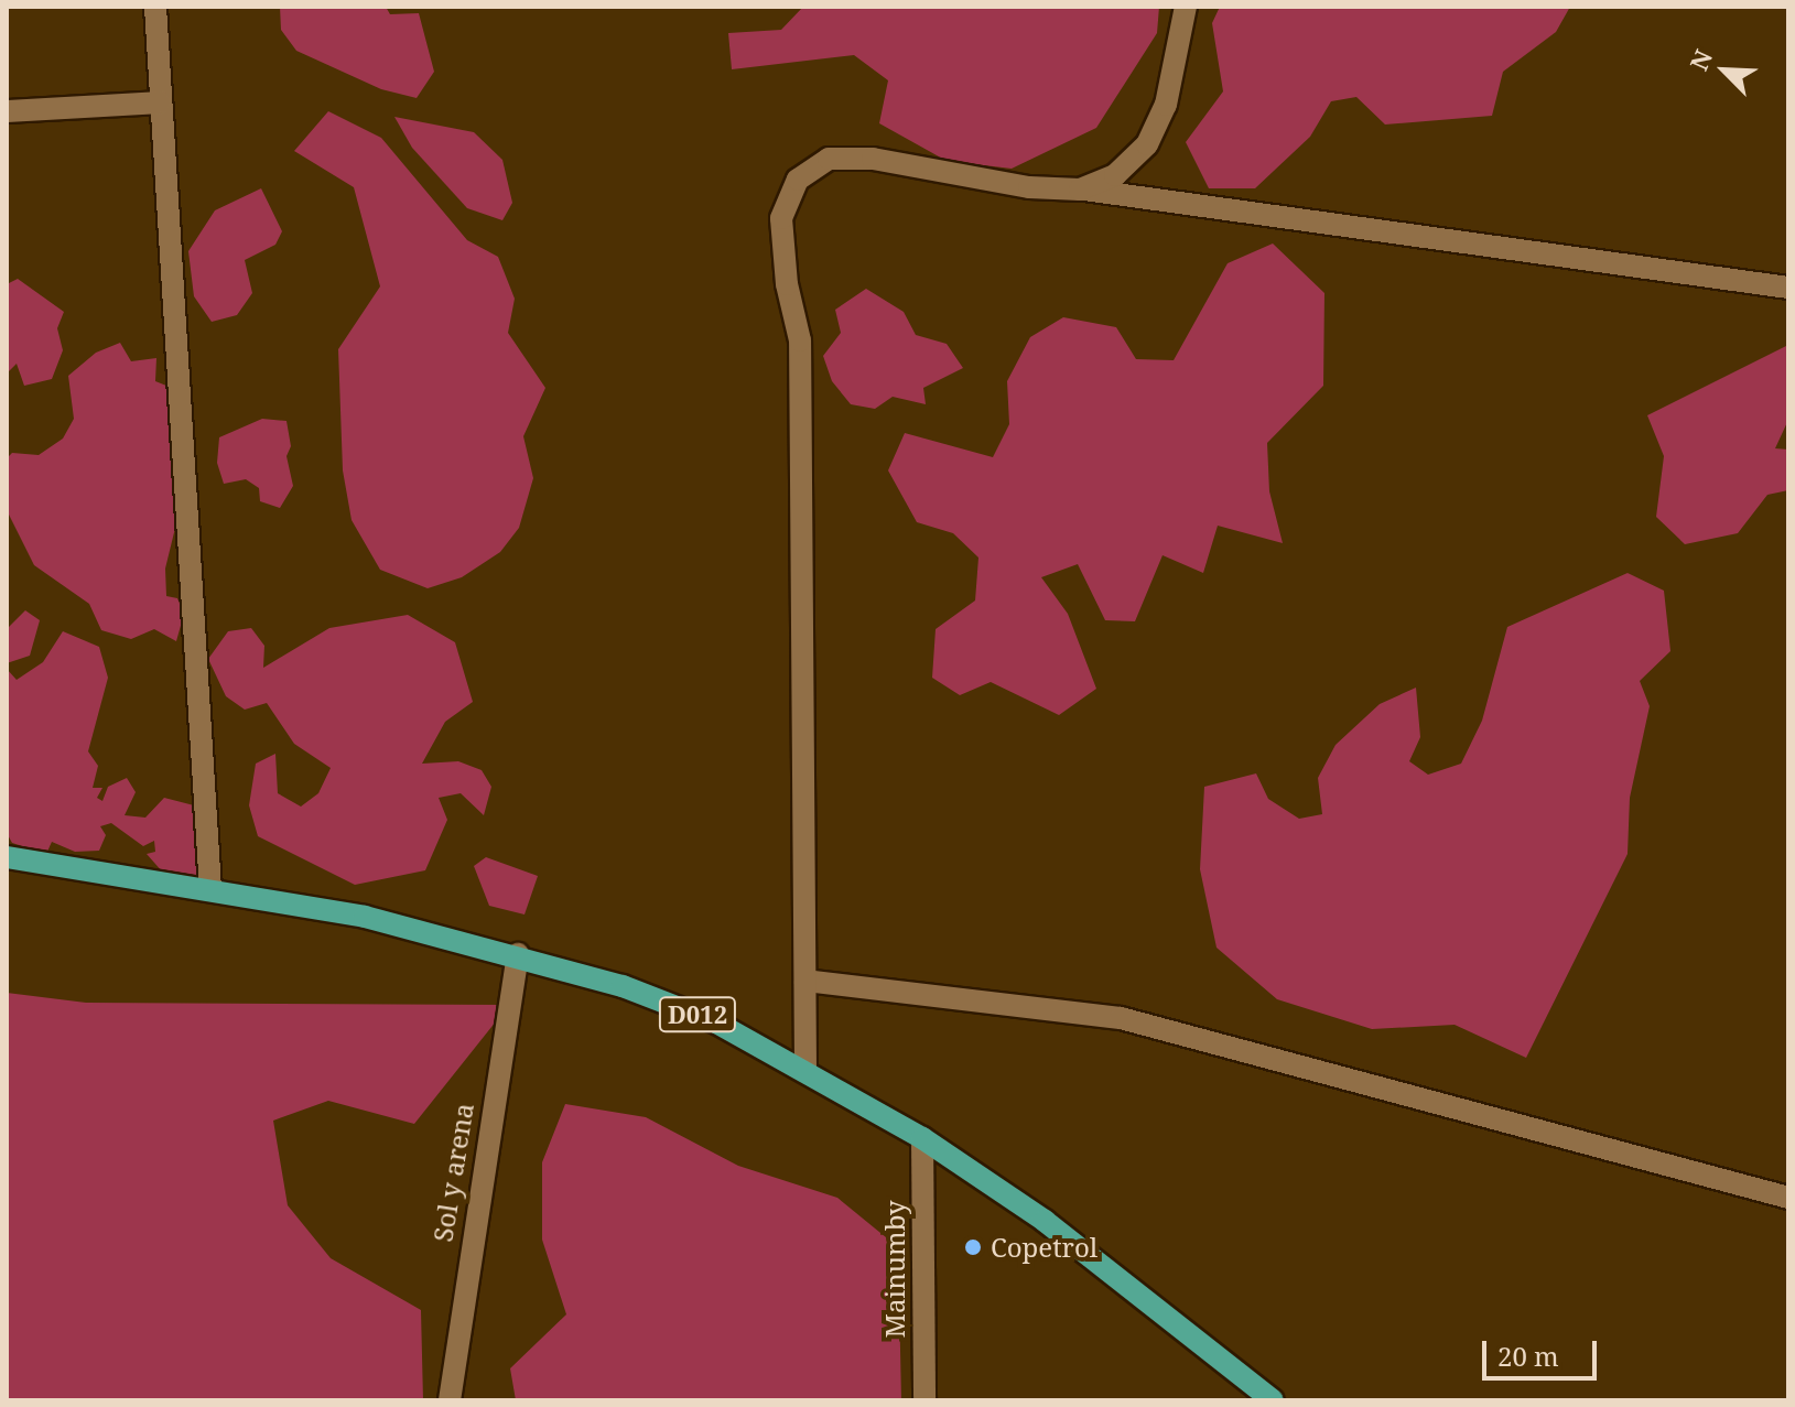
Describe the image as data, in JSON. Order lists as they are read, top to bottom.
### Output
{
  "streets": {
    "main road": ["D012"],
    "street": ["Sol y arena", "Mainumby"]
  },
  "crossings": [
    ["D012", "Sol y arena"],
    ["D012", "Mainumby"]
  ],
  "places": ["Copetrol"],
  "scale_bar": "20 m",
  "north": "top left"
}
